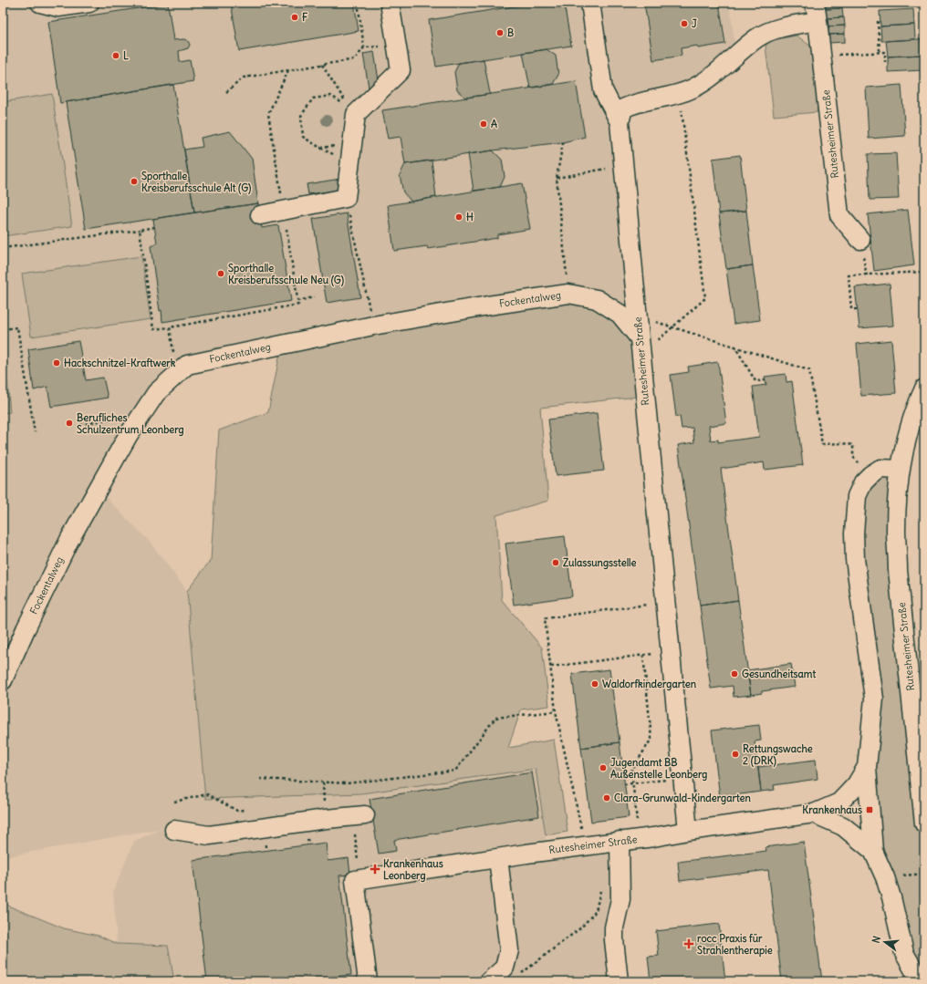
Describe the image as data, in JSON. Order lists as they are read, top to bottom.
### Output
{
  "streets": {
    "street": ["Rutesheimer Straße", "Fockentalweg"]
  },
  "crossings": [
    ["Rutesheimer Straße", "Fockentalweg"]
  ],
  "places": {
    "other": [
      "F",
      "J",
      "B",
      "L",
      "A",
      "Sporthalle Kreisberufsschule Alt (G)",
      "H",
      "Sporthalle Kreisberufsschule Neu (G)",
      "Hackschnitzel-Kraftwerk",
      "Berufliches Schulzentrum Leonberg",
      "Zulassungsstelle",
      "Gesundheitsamt",
      "Waldorfkindergarten",
      "Rettungswache 2 (DRK)",
      "Jugendamt BB Außenstelle Leonberg",
      "Clara-Grunwald-Kindergarten"
    ],
    "transit": ["Krankenhaus"],
    "health": ["Krankenhaus Leonberg", "rocc Praxis für Strahlentherapie"]
  },
  "north": "left"
}
